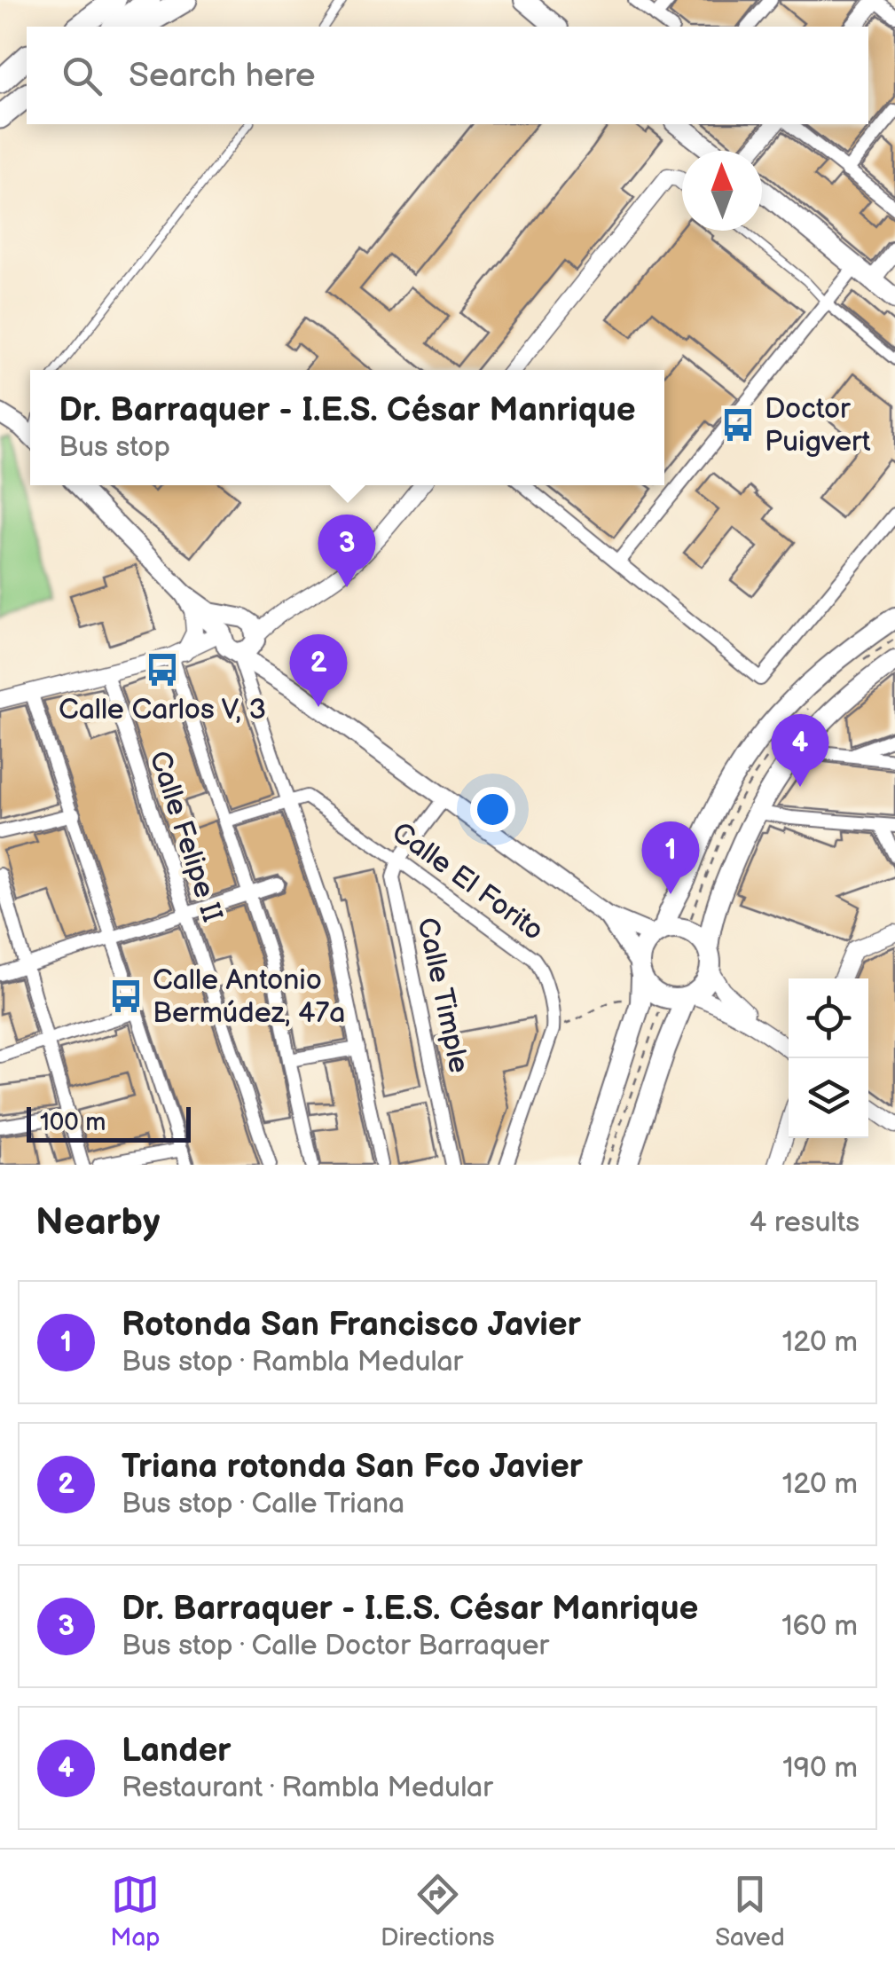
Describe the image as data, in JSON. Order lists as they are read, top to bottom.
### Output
{
  "streets": {
    "street": ["Calle Felipe II", "Calle El Forito", "Calle Timple"]
  },
  "crossings": [
    ["Calle El Forito", "Calle Timple"]
  ],
  "places": {
    "bus stop": ["Doctor Puigvert", "Calle Carlos V, 3", "Calle Antonio Bermúdez, 47a"]
  },
  "scale_bar": "100 m",
  "north": "top",
  "page": {
    "search": "Search here",
    "popup": ["Dr. Barraquer - I.E.S. César Manrique", "Bus stop"],
    "pins": [
      "3",
      "2",
      "4",
      "1"
    ],
    "scale": "100 m",
    "heading": ["Nearby", "4 results"],
    "list": [
      {
        "mark": "1",
        "name": "Rotonda San Francisco Javier",
        "note": "Bus stop · Rambla Medular",
        "value": "120 m"
      },
      {
        "mark": "2",
        "name": "Triana rotonda San Fco Javier",
        "note": "Bus stop · Calle Triana",
        "value": "120 m"
      },
      {
        "mark": "3",
        "name": "Dr. Barraquer - I.E.S. César Manrique",
        "note": "Bus stop · Calle Doctor Barraquer",
        "value": "160 m"
      },
      {
        "mark": "4",
        "name": "Lander",
        "note": "Restaurant · Rambla Medular",
        "value": "190 m"
      }
    ],
    "nav": ["Map", "Directions", "Saved"]
  }
}
